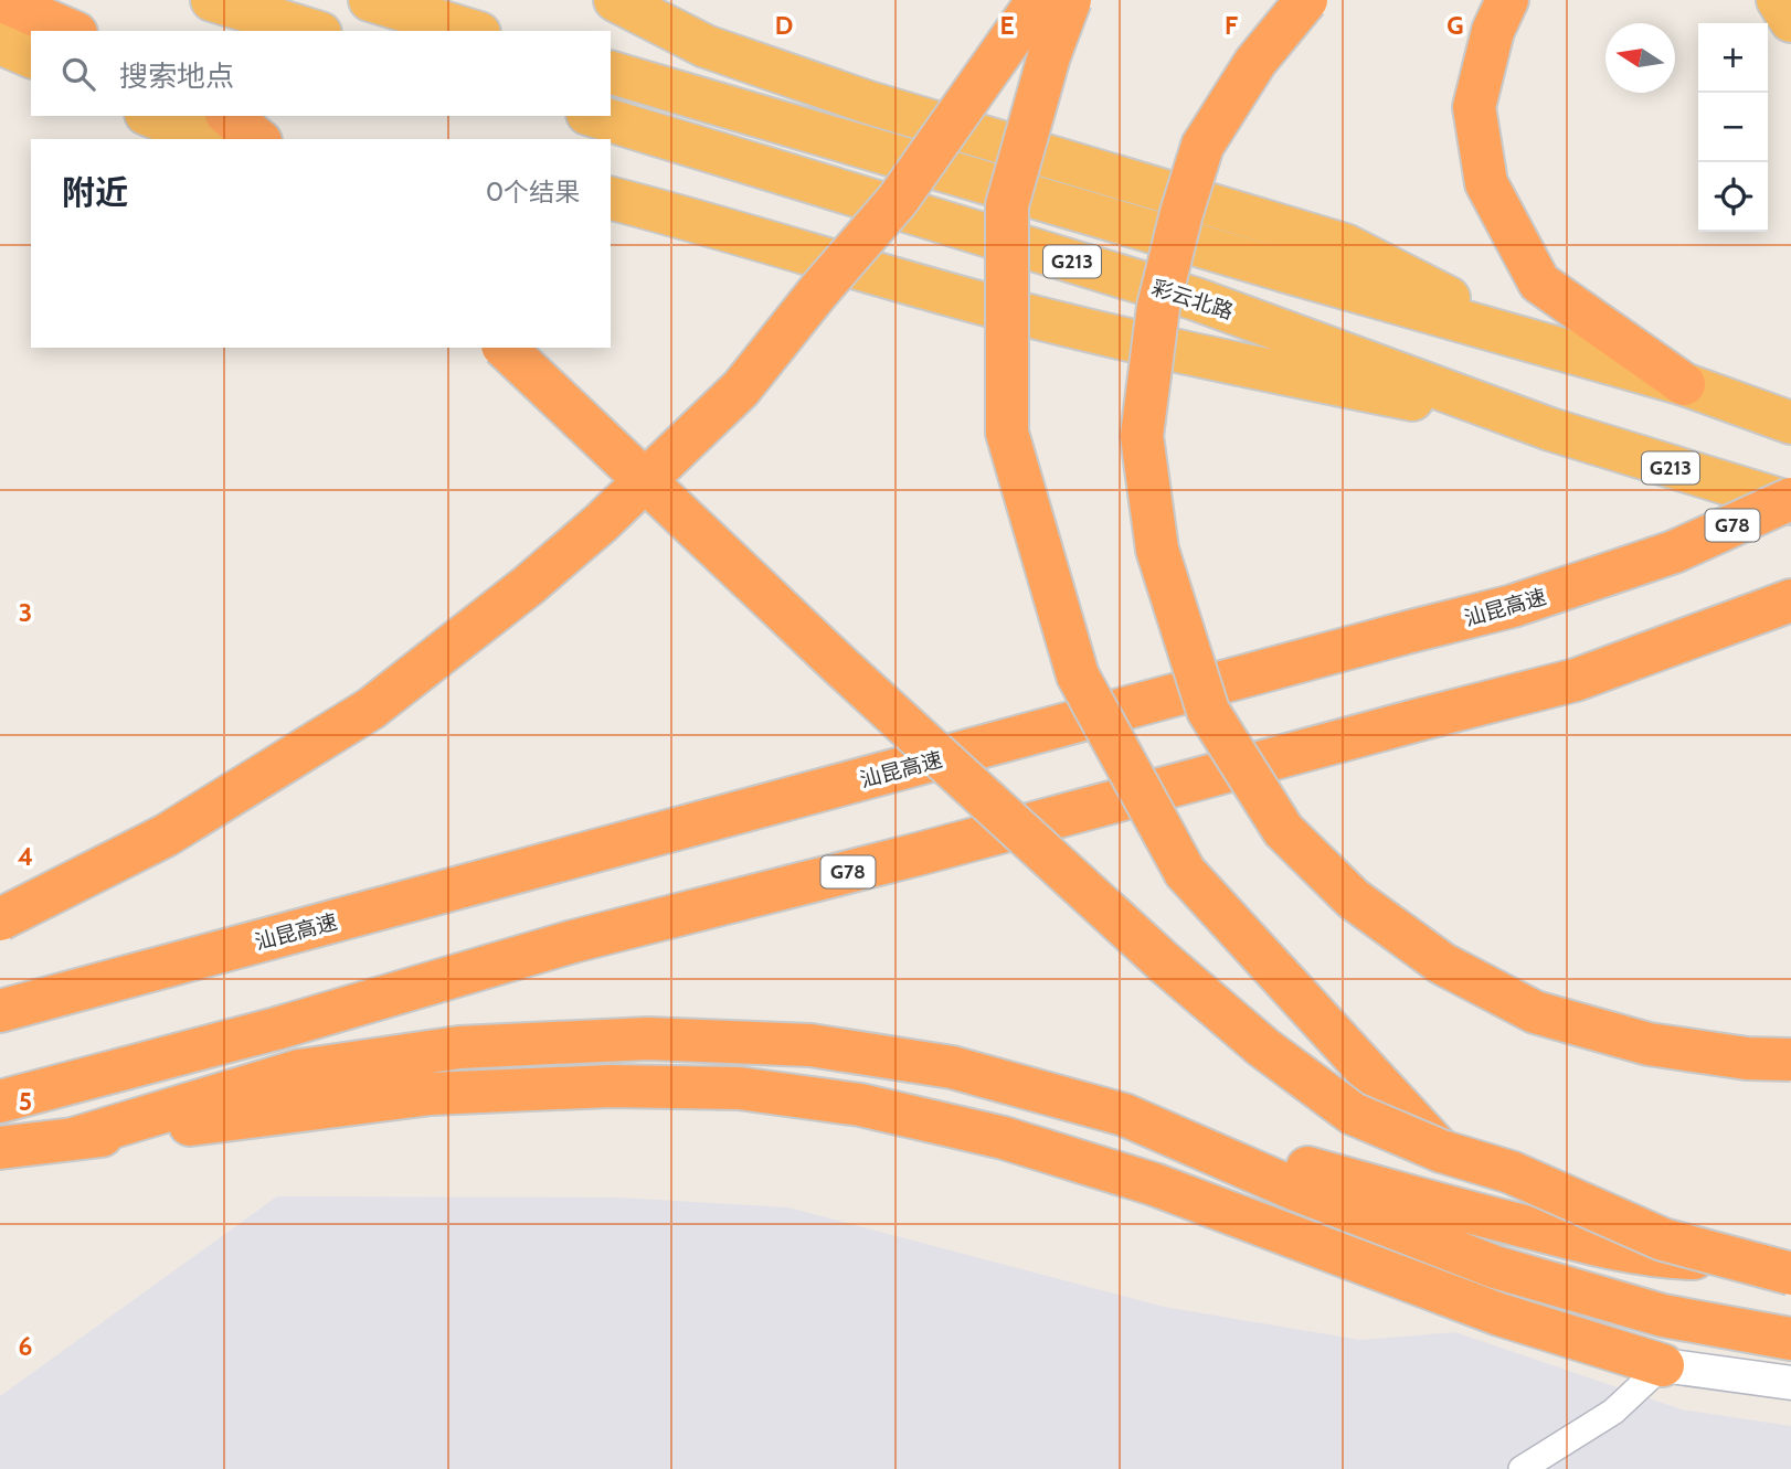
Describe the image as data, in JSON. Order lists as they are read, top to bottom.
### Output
{
  "streets": {
    "highway": [
      "G213",
      "彩云北路",
      "G78",
      "汕昆高速"
    ]
  },
  "crossings": [
    ["彩云北路", "汕昆高速"]
  ],
  "north": "left",
  "page": {
    "map_buttons": ["+", "−"],
    "search": "搜索地点",
    "heading": ["附近", "0个结果"]
  },
  "grid": {
    "columns": [
      "D",
      "E",
      "F",
      "G"
    ],
    "rows": [
      "3",
      "4",
      "5",
      "6"
    ]
  }
}
